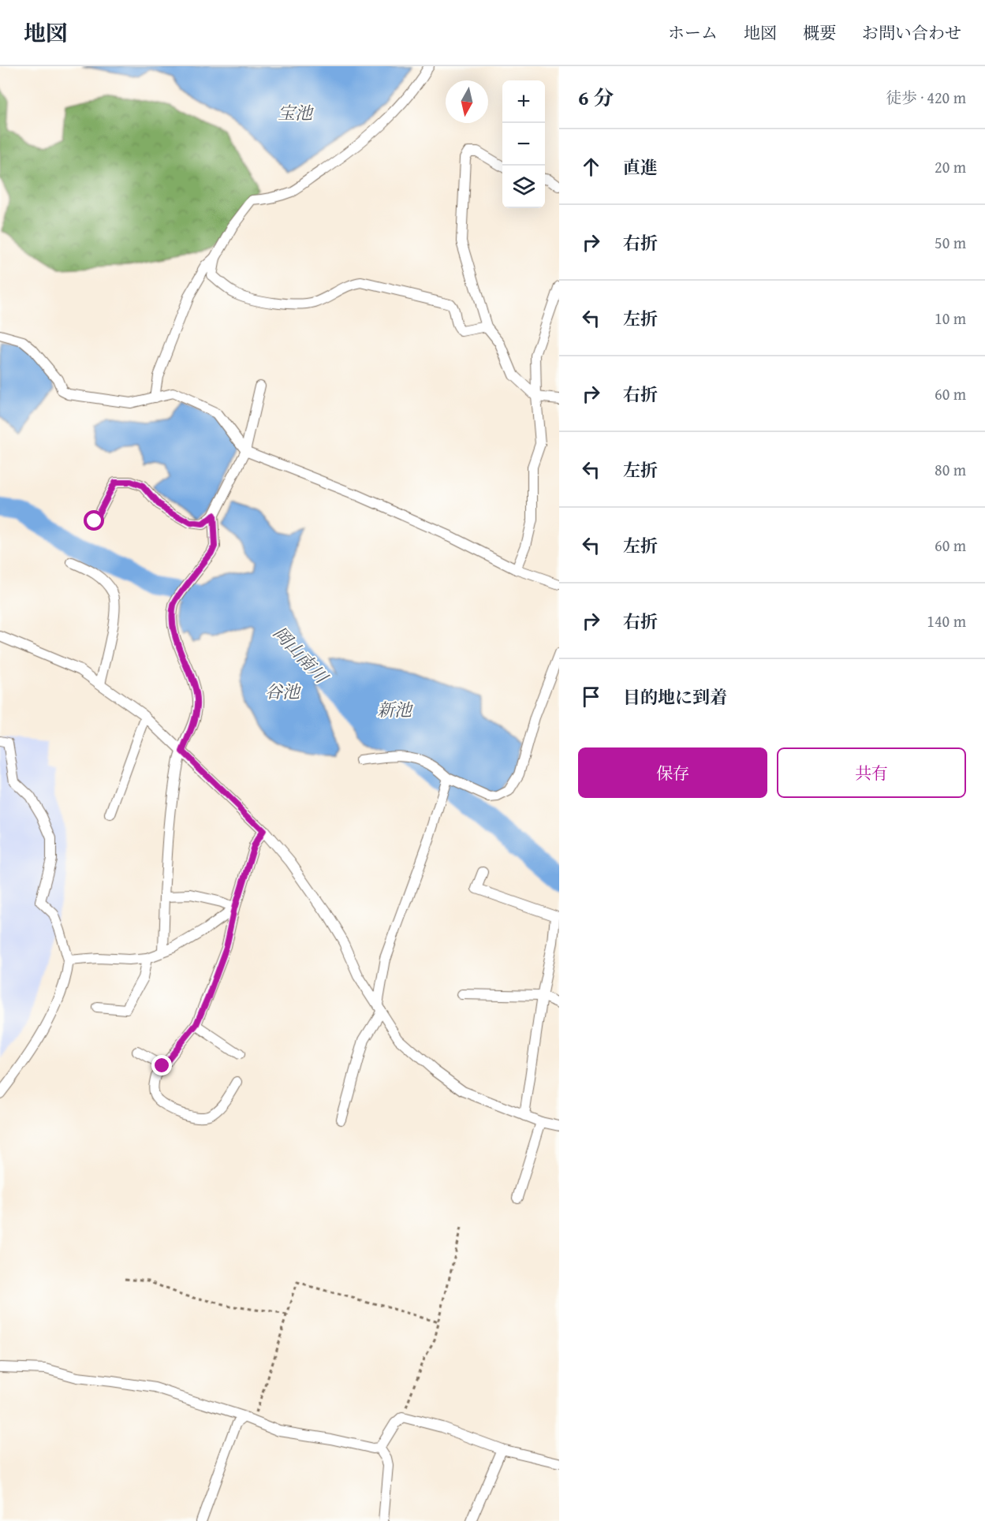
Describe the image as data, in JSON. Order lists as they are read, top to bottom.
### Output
{
  "water": [
    "宝池",
    "岡山南川",
    "谷池",
    "新池"
  ],
  "north": "bottom",
  "page": {
    "header": "地図",
    "nav": [
      "ホーム",
      "地図",
      "概要",
      "お問い合わせ"
    ],
    "heading": ["6 分", "徒歩 · 420 m"],
    "map_buttons": ["+", "−"],
    "list": [
      ["直進", "20 m"],
      ["右折", "50 m"],
      ["左折", "10 m"],
      ["右折", "60 m"],
      ["左折", "80 m"],
      ["左折", "60 m"],
      ["右折", "140 m"],
      "目的地に到着"
    ],
    "buttons": ["保存", "共有"]
  }
}
